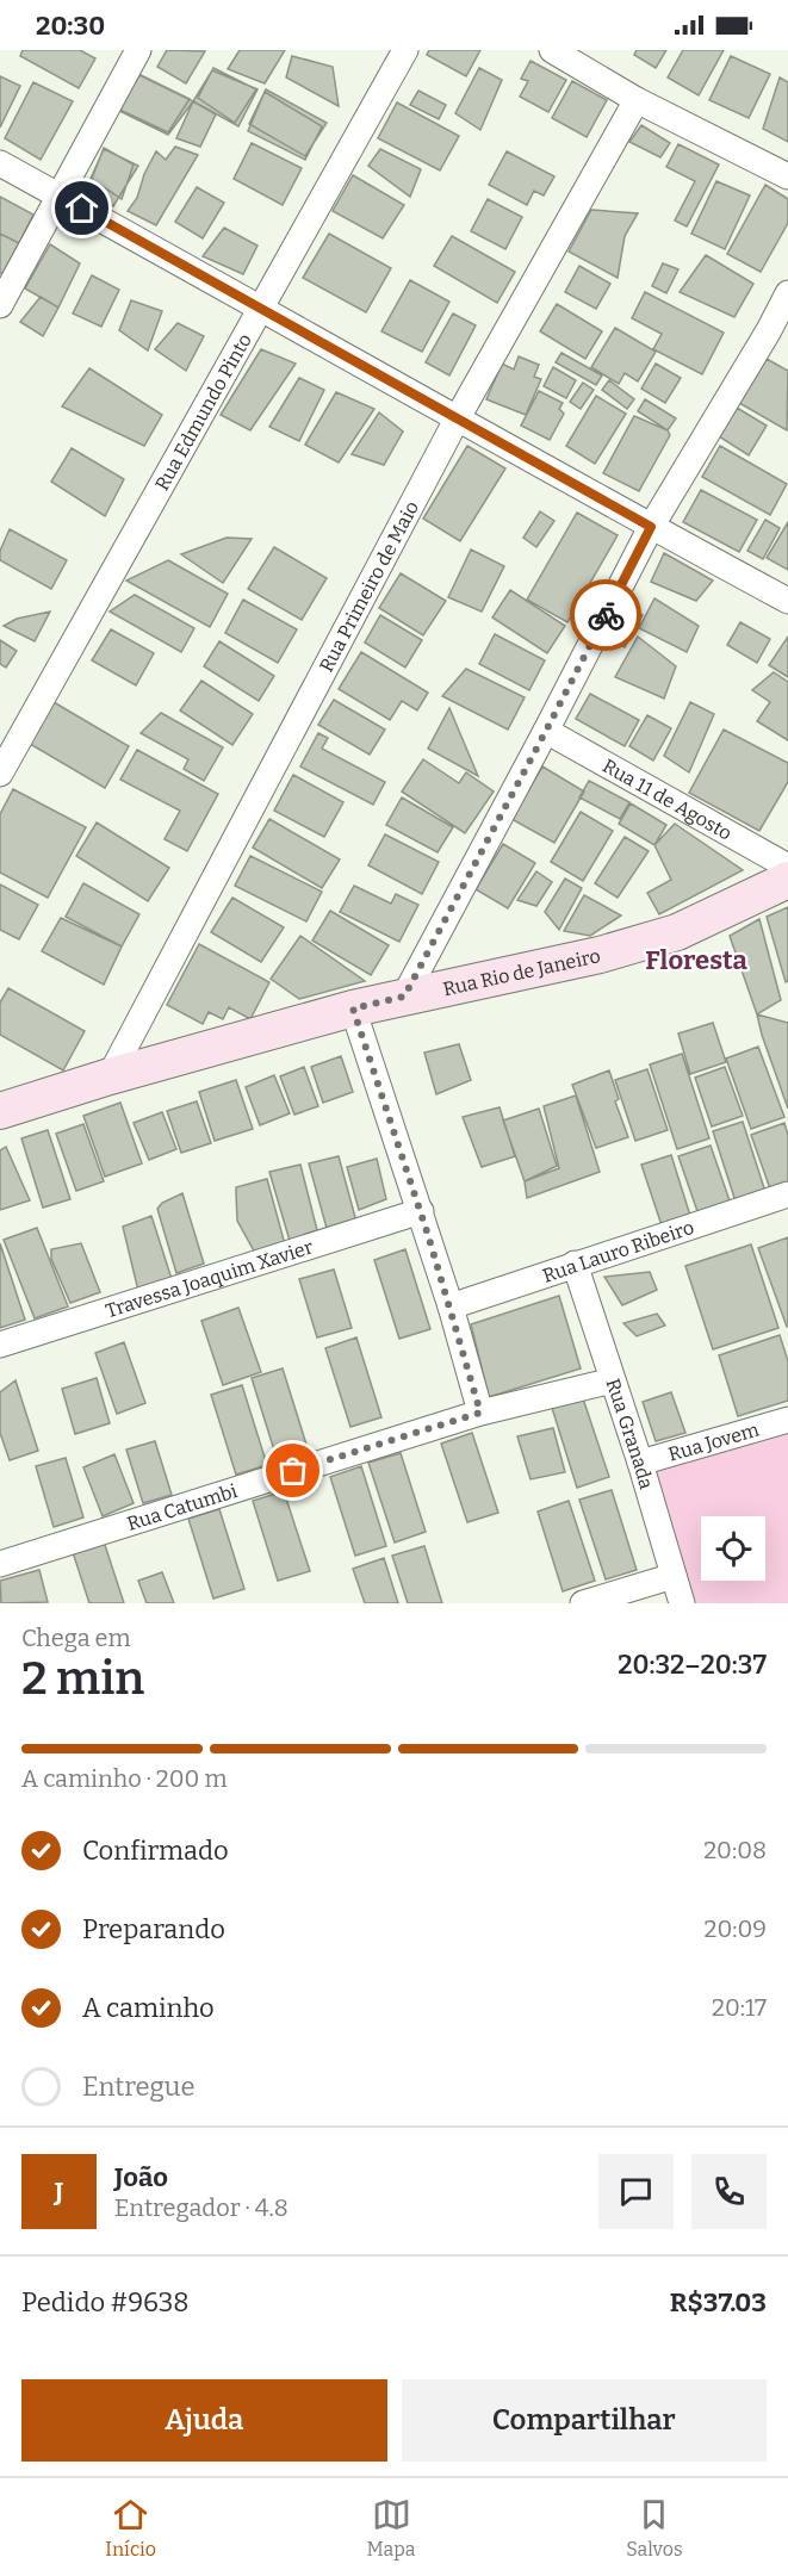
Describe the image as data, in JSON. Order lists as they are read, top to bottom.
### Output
{
  "streets": {
    "main road": ["Rua Rio de Janeiro"],
    "street": [
      "Rua Edmundo Pinto",
      "Rua Primeiro de Maio",
      "Rua 11 de Agosto",
      "Rua Lauro Ribeiro",
      "Travessa Joaquim Xavier",
      "Rua Granada",
      "Rua Jovem",
      "Rua Catumbi"
    ]
  },
  "crossings": [
    ["Rua Primeiro de Maio", "Rua Rio de Janeiro"],
    ["Rua Lauro Ribeiro", "Rua Granada"],
    ["Rua Granada", "Rua Jovem"],
    ["Rua Granada", "Rua Catumbi"]
  ],
  "districts": ["Floresta"],
  "page": {
    "status": "20:30",
    "heading": ["2 min", "Chega em", "20:32–20:37"],
    "panel": [
      "João",
      "Entregador · 4.8",
      "Pedido #9638",
      "R$37.03"
    ],
    "bar": "A caminho · 200 m",
    "list": [
      ["Confirmado", "20:08"],
      ["Preparando", "20:09"],
      ["A caminho", "20:17"],
      "Entregue"
    ],
    "round": "J",
    "buttons": ["Ajuda", "Compartilhar"],
    "tabs": ["Início", "Mapa", "Salvos"]
  }
}
